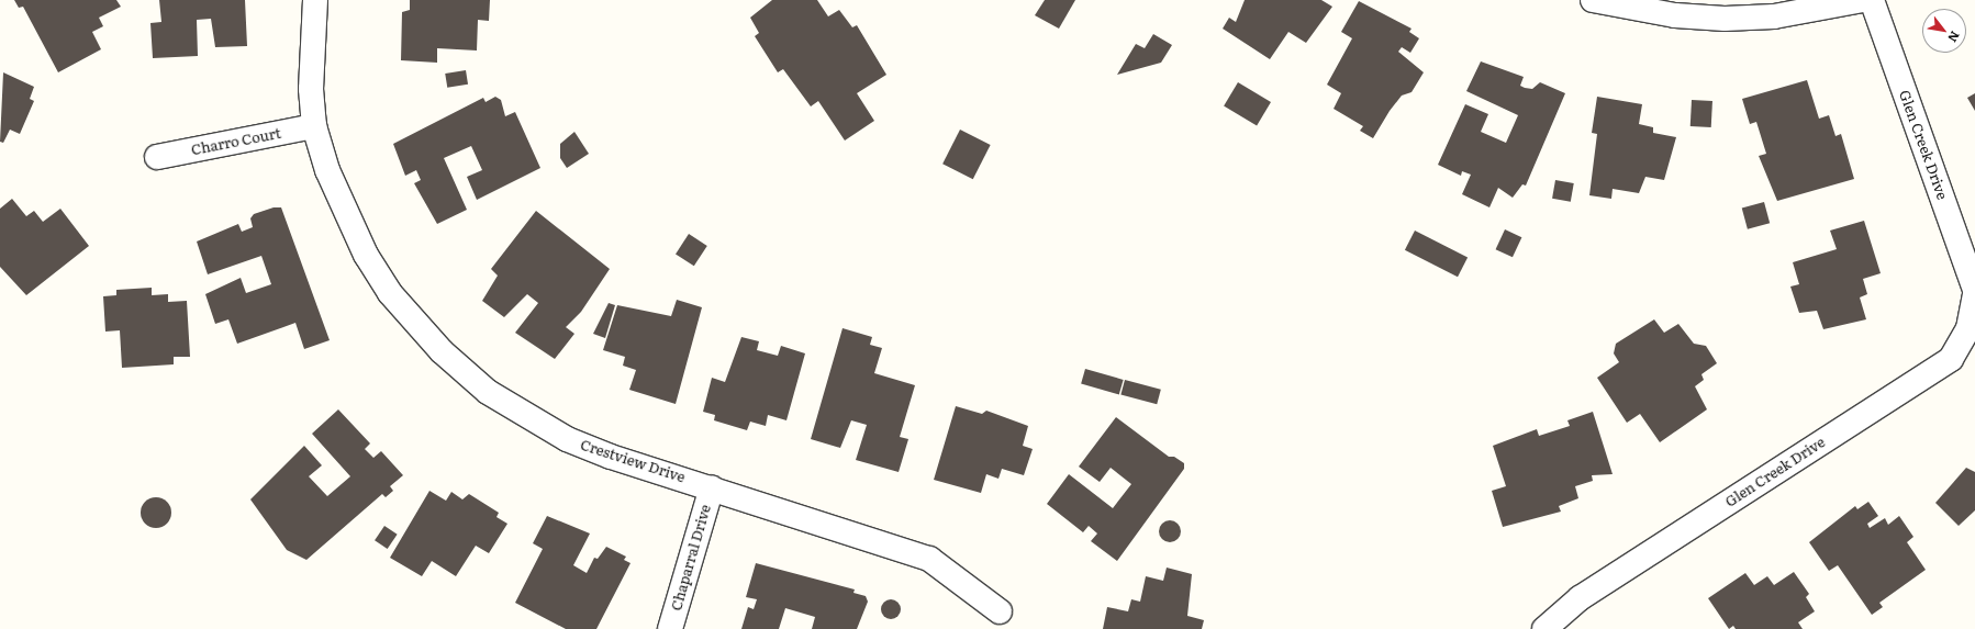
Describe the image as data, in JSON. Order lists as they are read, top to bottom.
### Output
{
  "streets": {
    "street": [
      "Charro Court",
      "Glen Creek Drive",
      "Crestview Drive",
      "Chaparral Drive"
    ]
  },
  "crossings": [
    ["Charro Court", "Crestview Drive"],
    ["Crestview Drive", "Chaparral Drive"]
  ],
  "north": "bottom right"
}
